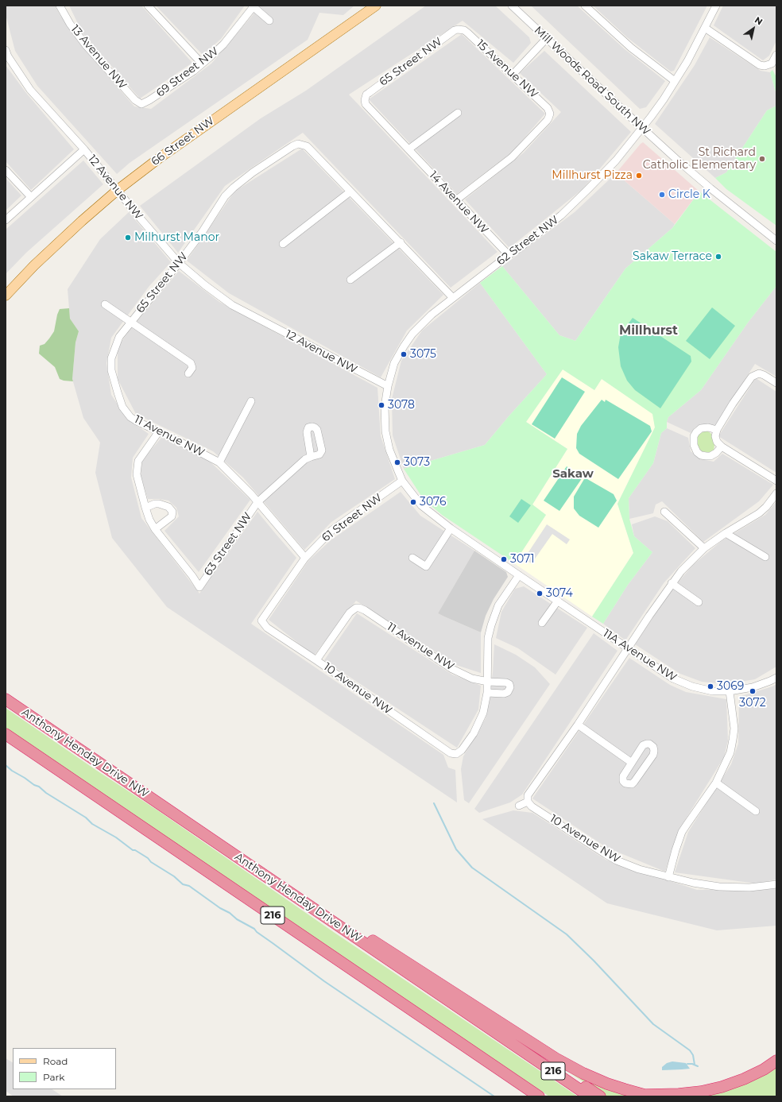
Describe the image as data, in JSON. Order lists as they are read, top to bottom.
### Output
{
  "streets": {
    "highway": ["Anthony Henday Drive NW", "216"],
    "main road": ["66 Street NW"],
    "street": [
      "13 Avenue NW",
      "65 Street NW",
      "15 Avenue NW",
      "69 Street NW",
      "Mill Woods Road South NW",
      "12 Avenue NW",
      "14 Avenue NW",
      "62 Street NW",
      "11 Avenue NW",
      "61 Street NW",
      "63 Street NW",
      "11A Avenue NW",
      "10 Avenue NW"
    ]
  },
  "crossings": [
    ["13 Avenue NW", "69 Street NW"],
    ["65 Street NW", "15 Avenue NW"],
    ["65 Street NW", "12 Avenue NW"],
    ["65 Street NW", "14 Avenue NW"],
    ["65 Street NW", "11 Avenue NW"],
    ["15 Avenue NW", "14 Avenue NW"],
    ["Mill Woods Road South NW", "62 Street NW"],
    ["66 Street NW", "12 Avenue NW"],
    ["12 Avenue NW", "62 Street NW"],
    ["14 Avenue NW", "62 Street NW"],
    ["62 Street NW", "61 Street NW"],
    ["62 Street NW", "11A Avenue NW"],
    ["11 Avenue NW", "61 Street NW"],
    ["11 Avenue NW", "63 Street NW"],
    ["11 Avenue NW", "10 Avenue NW"],
    ["61 Street NW", "11A Avenue NW"],
    ["61 Street NW", "10 Avenue NW"]
  ],
  "districts": ["Millhurst", "Sakaw"],
  "places": [
    "St Richard Catholic Elementary",
    "Millhurst Pizza",
    "Circle K",
    "Milhurst Manor",
    "Sakaw Terrace",
    "3075",
    "3078",
    "3073",
    "3076",
    "3071",
    "3074",
    "3069",
    "3072"
  ],
  "legend": ["Road", "Park"],
  "north": "top right"
}
